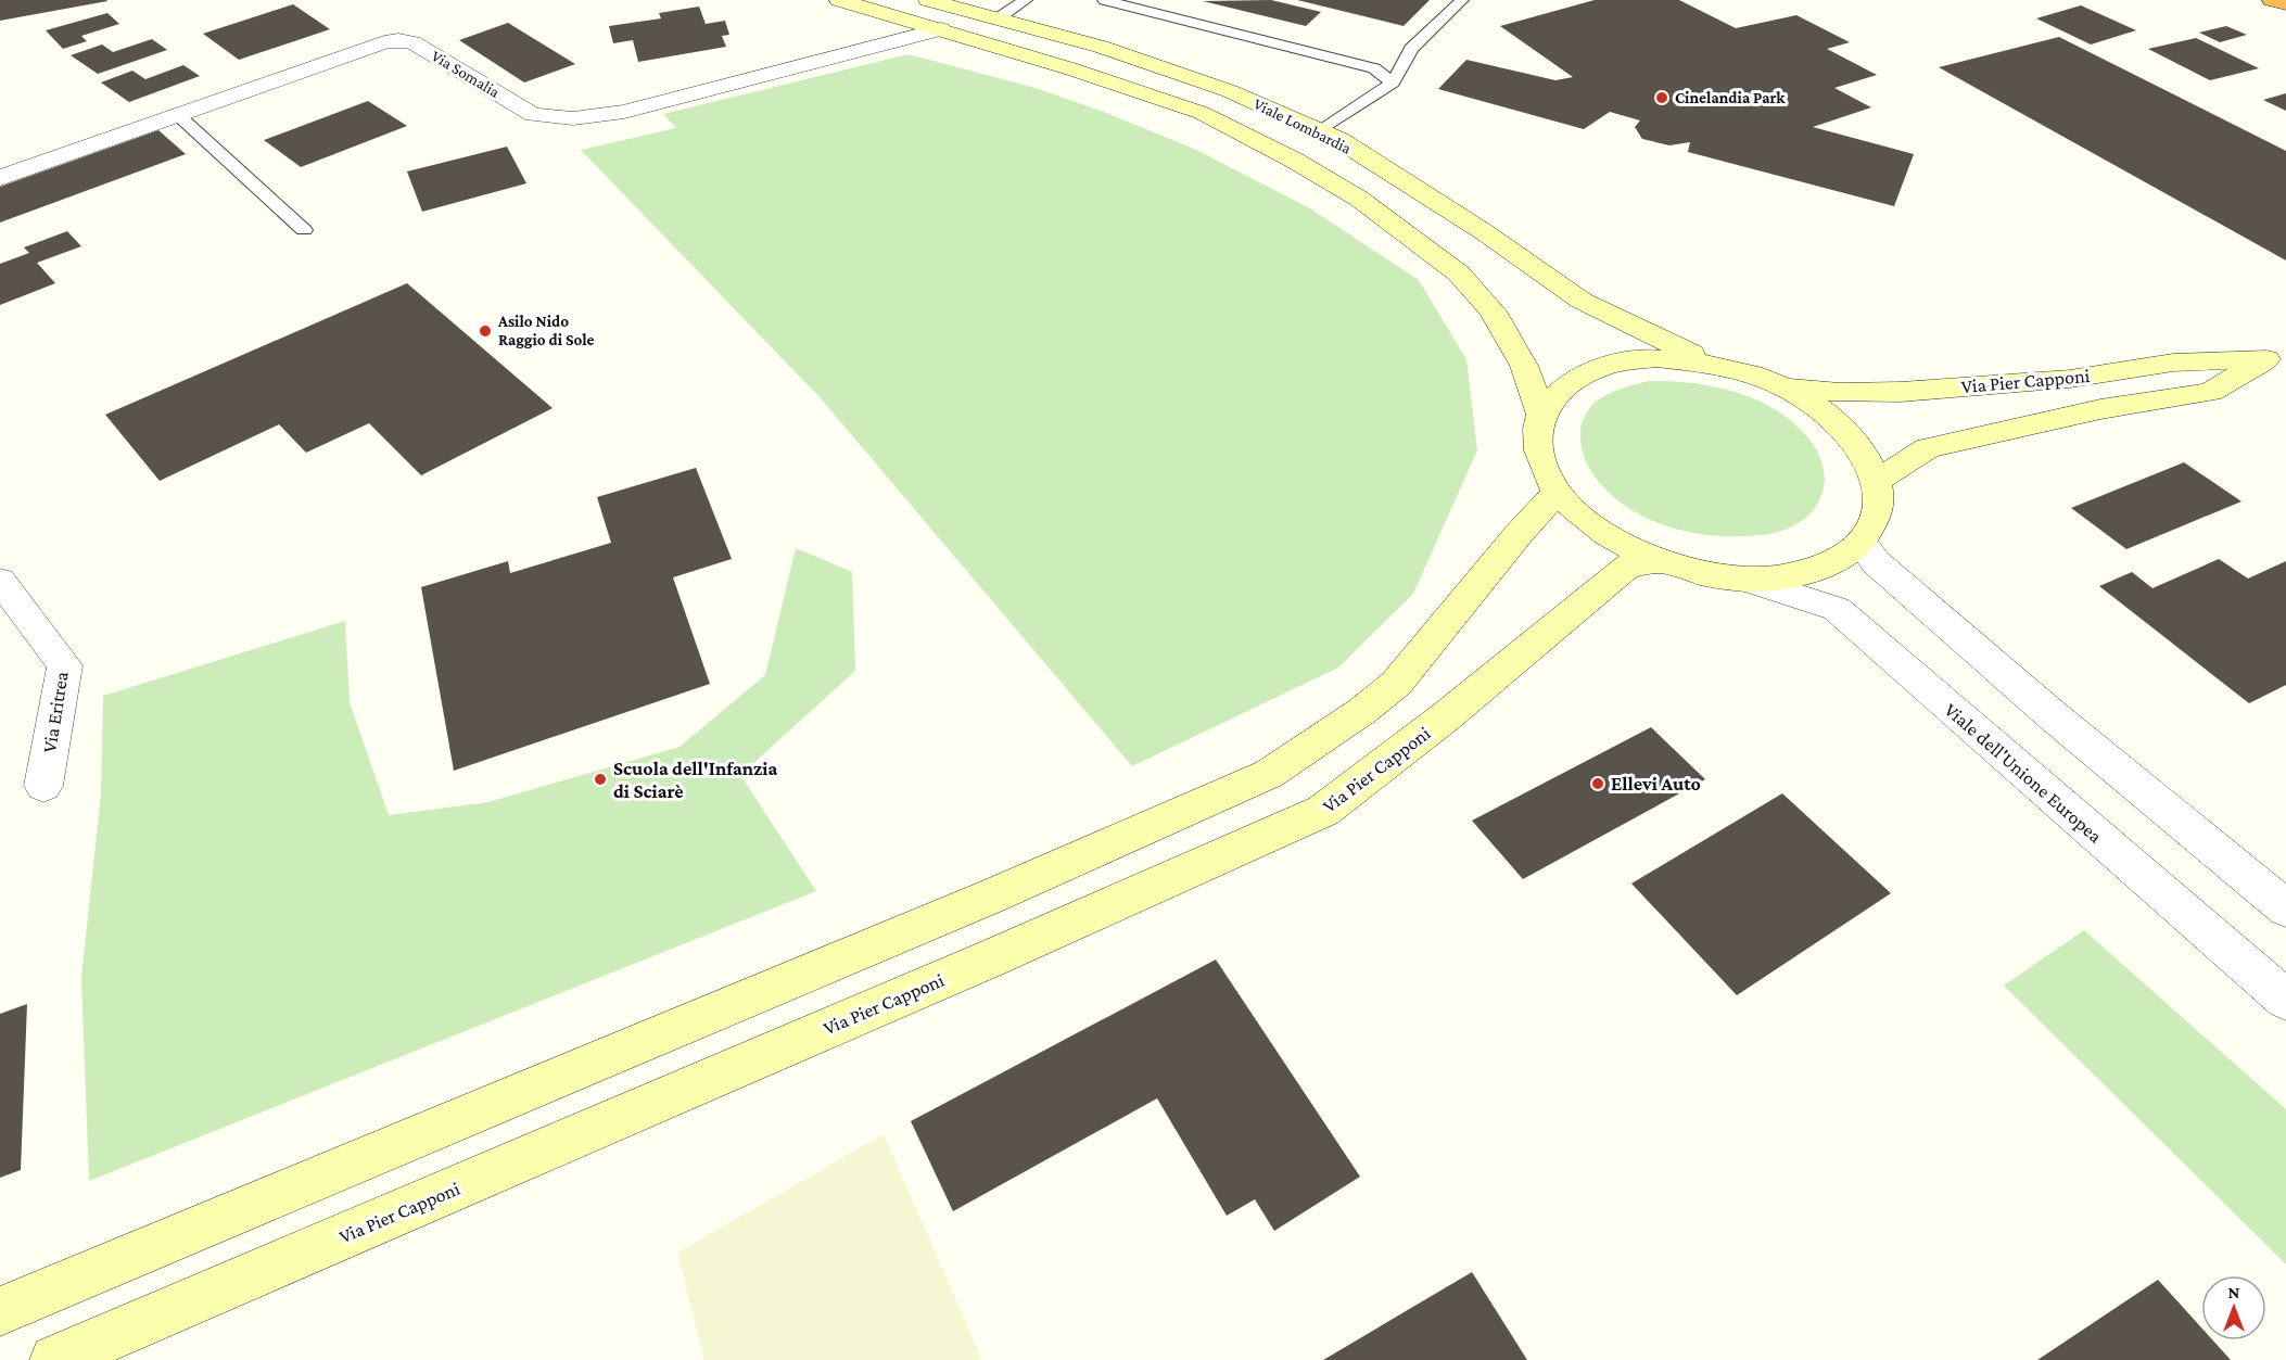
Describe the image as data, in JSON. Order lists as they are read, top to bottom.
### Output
{
  "streets": {
    "main road": ["Viale Lombardia", "Via Pier Capponi"],
    "street": ["Via Somalia", "Via Eritrea", "Viale dell'Unione Europea"]
  },
  "crossings": [
    ["Via Somalia", "Viale Lombardia"]
  ],
  "places": [
    "Cinelandia Park",
    "Asilo Nido Raggio di Sole",
    "Scuola dell'Infanzia di Sciarè",
    "Ellevi Auto"
  ],
  "north": "top"
}
